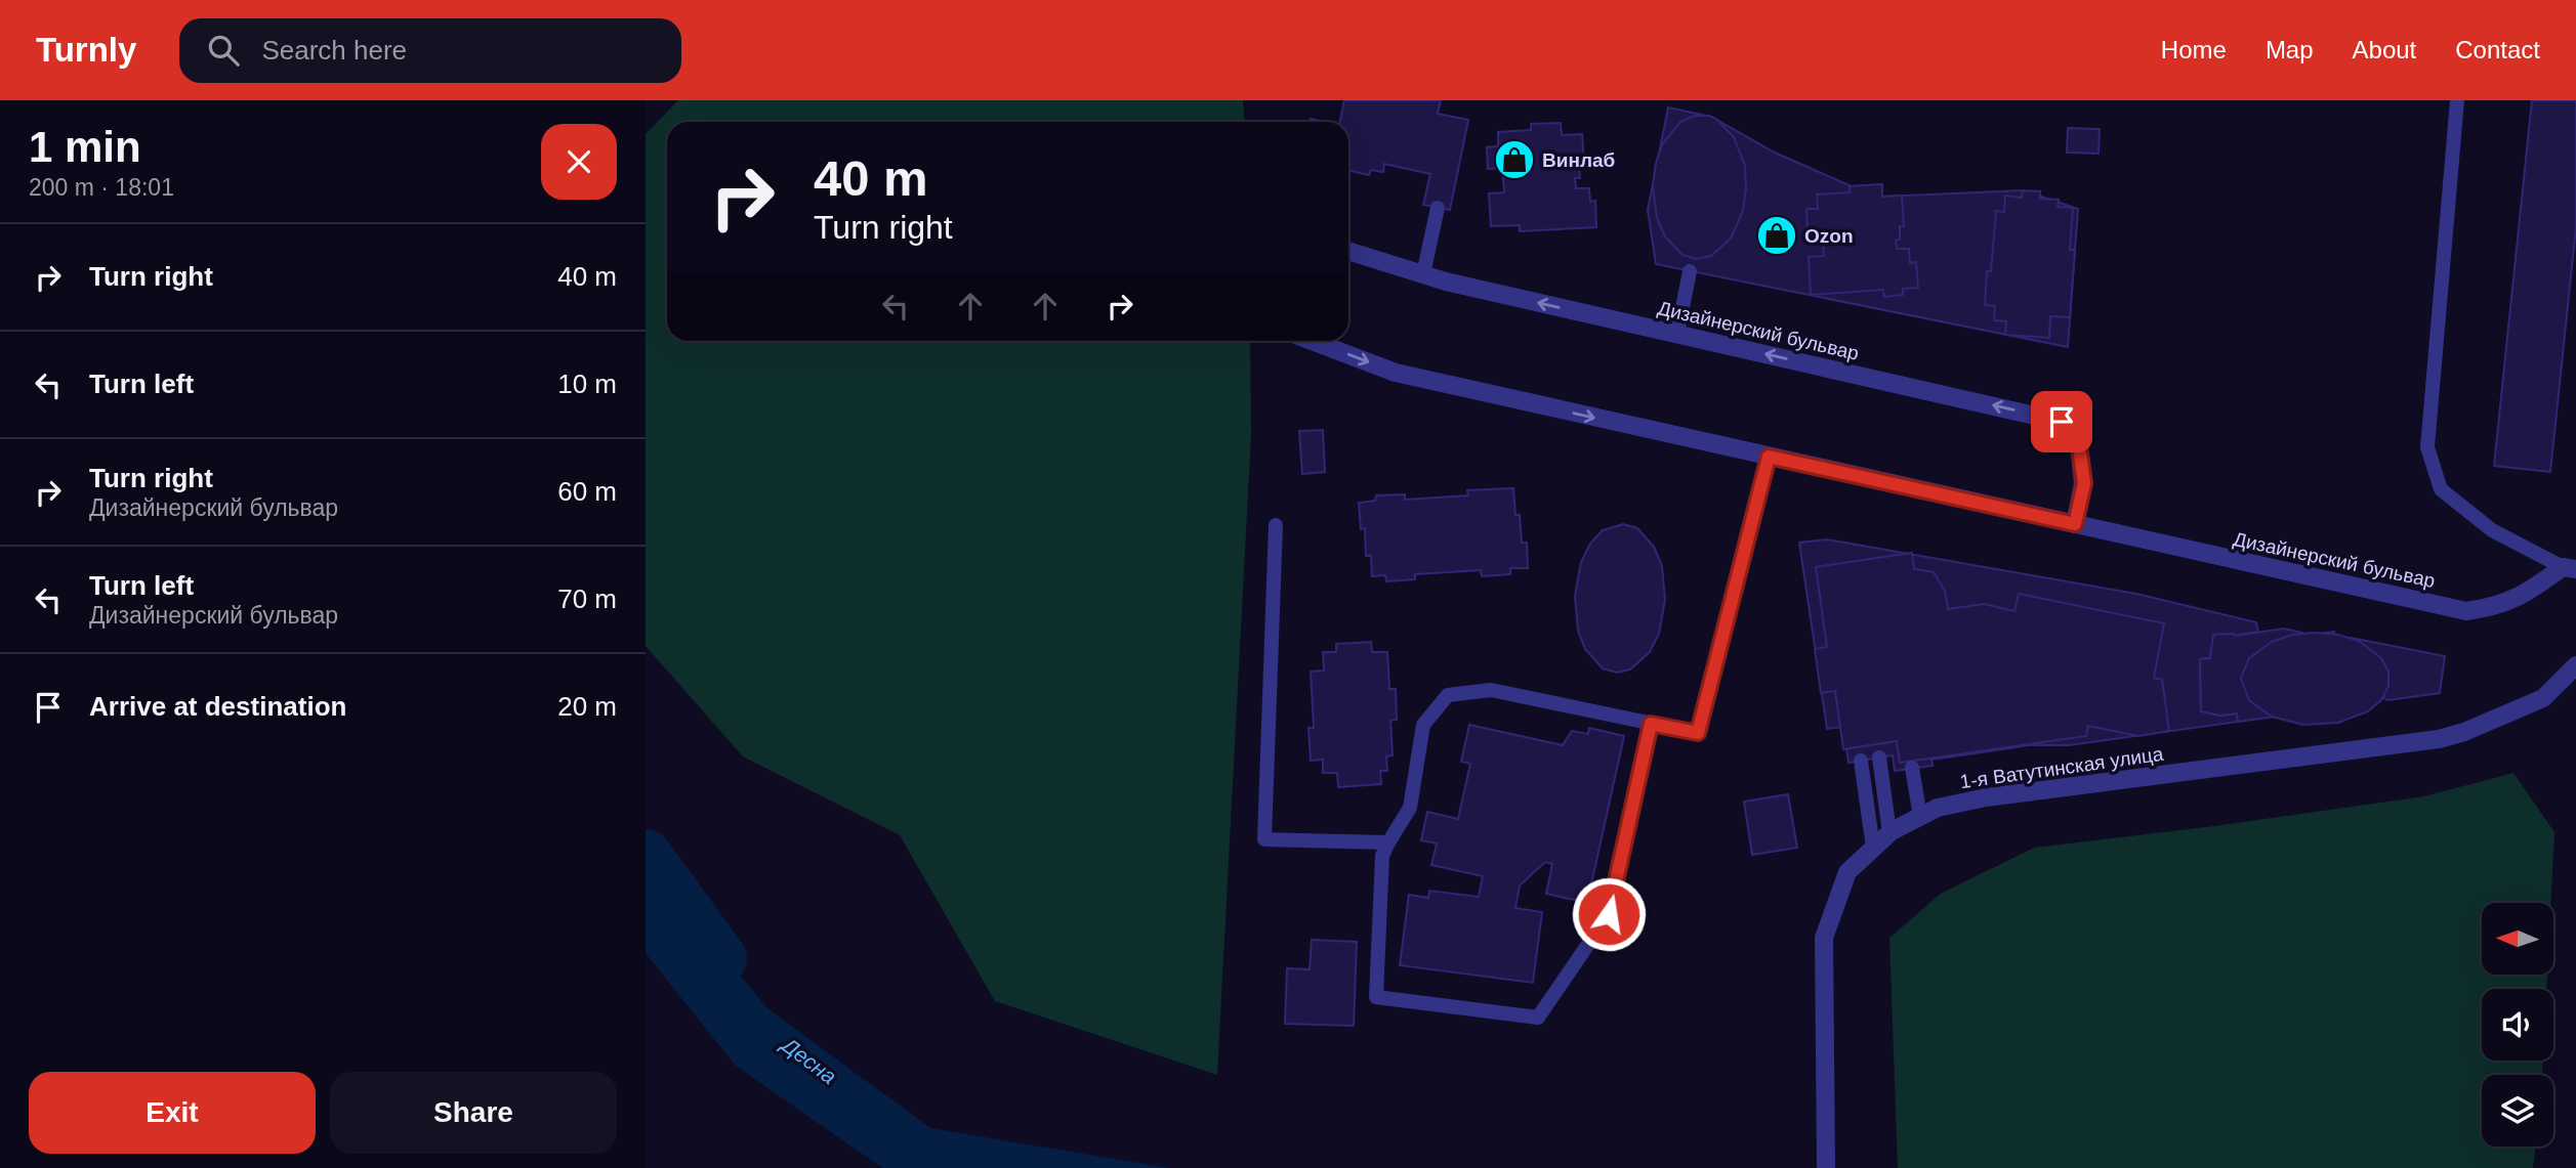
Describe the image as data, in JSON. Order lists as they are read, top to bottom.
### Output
{
  "streets": {
    "street": ["Дизайнерский бульвар", "1-я Ватутинская улица"]
  },
  "water": ["Десна"],
  "places": {
    "shop": ["Винлаб", "Ozon"]
  },
  "north": "left",
  "page": {
    "header": "Turnly",
    "search": "Search here",
    "nav": [
      "Home",
      "Map",
      "About",
      "Contact"
    ],
    "heading": ["1 min", "200 m · 18:01"],
    "turn": ["40 m", "Turn right"],
    "list": [
      {
        "name": "Turn right",
        "value": "40 m"
      },
      {
        "name": "Turn left",
        "value": "10 m"
      },
      {
        "name": "Turn right",
        "note": "Дизайнерский бульвар",
        "value": "60 m"
      },
      {
        "name": "Turn left",
        "note": "Дизайнерский бульвар",
        "value": "70 m"
      },
      {
        "name": "Arrive at destination",
        "value": "20 m"
      }
    ],
    "buttons": ["Exit", "Share"]
  }
}
